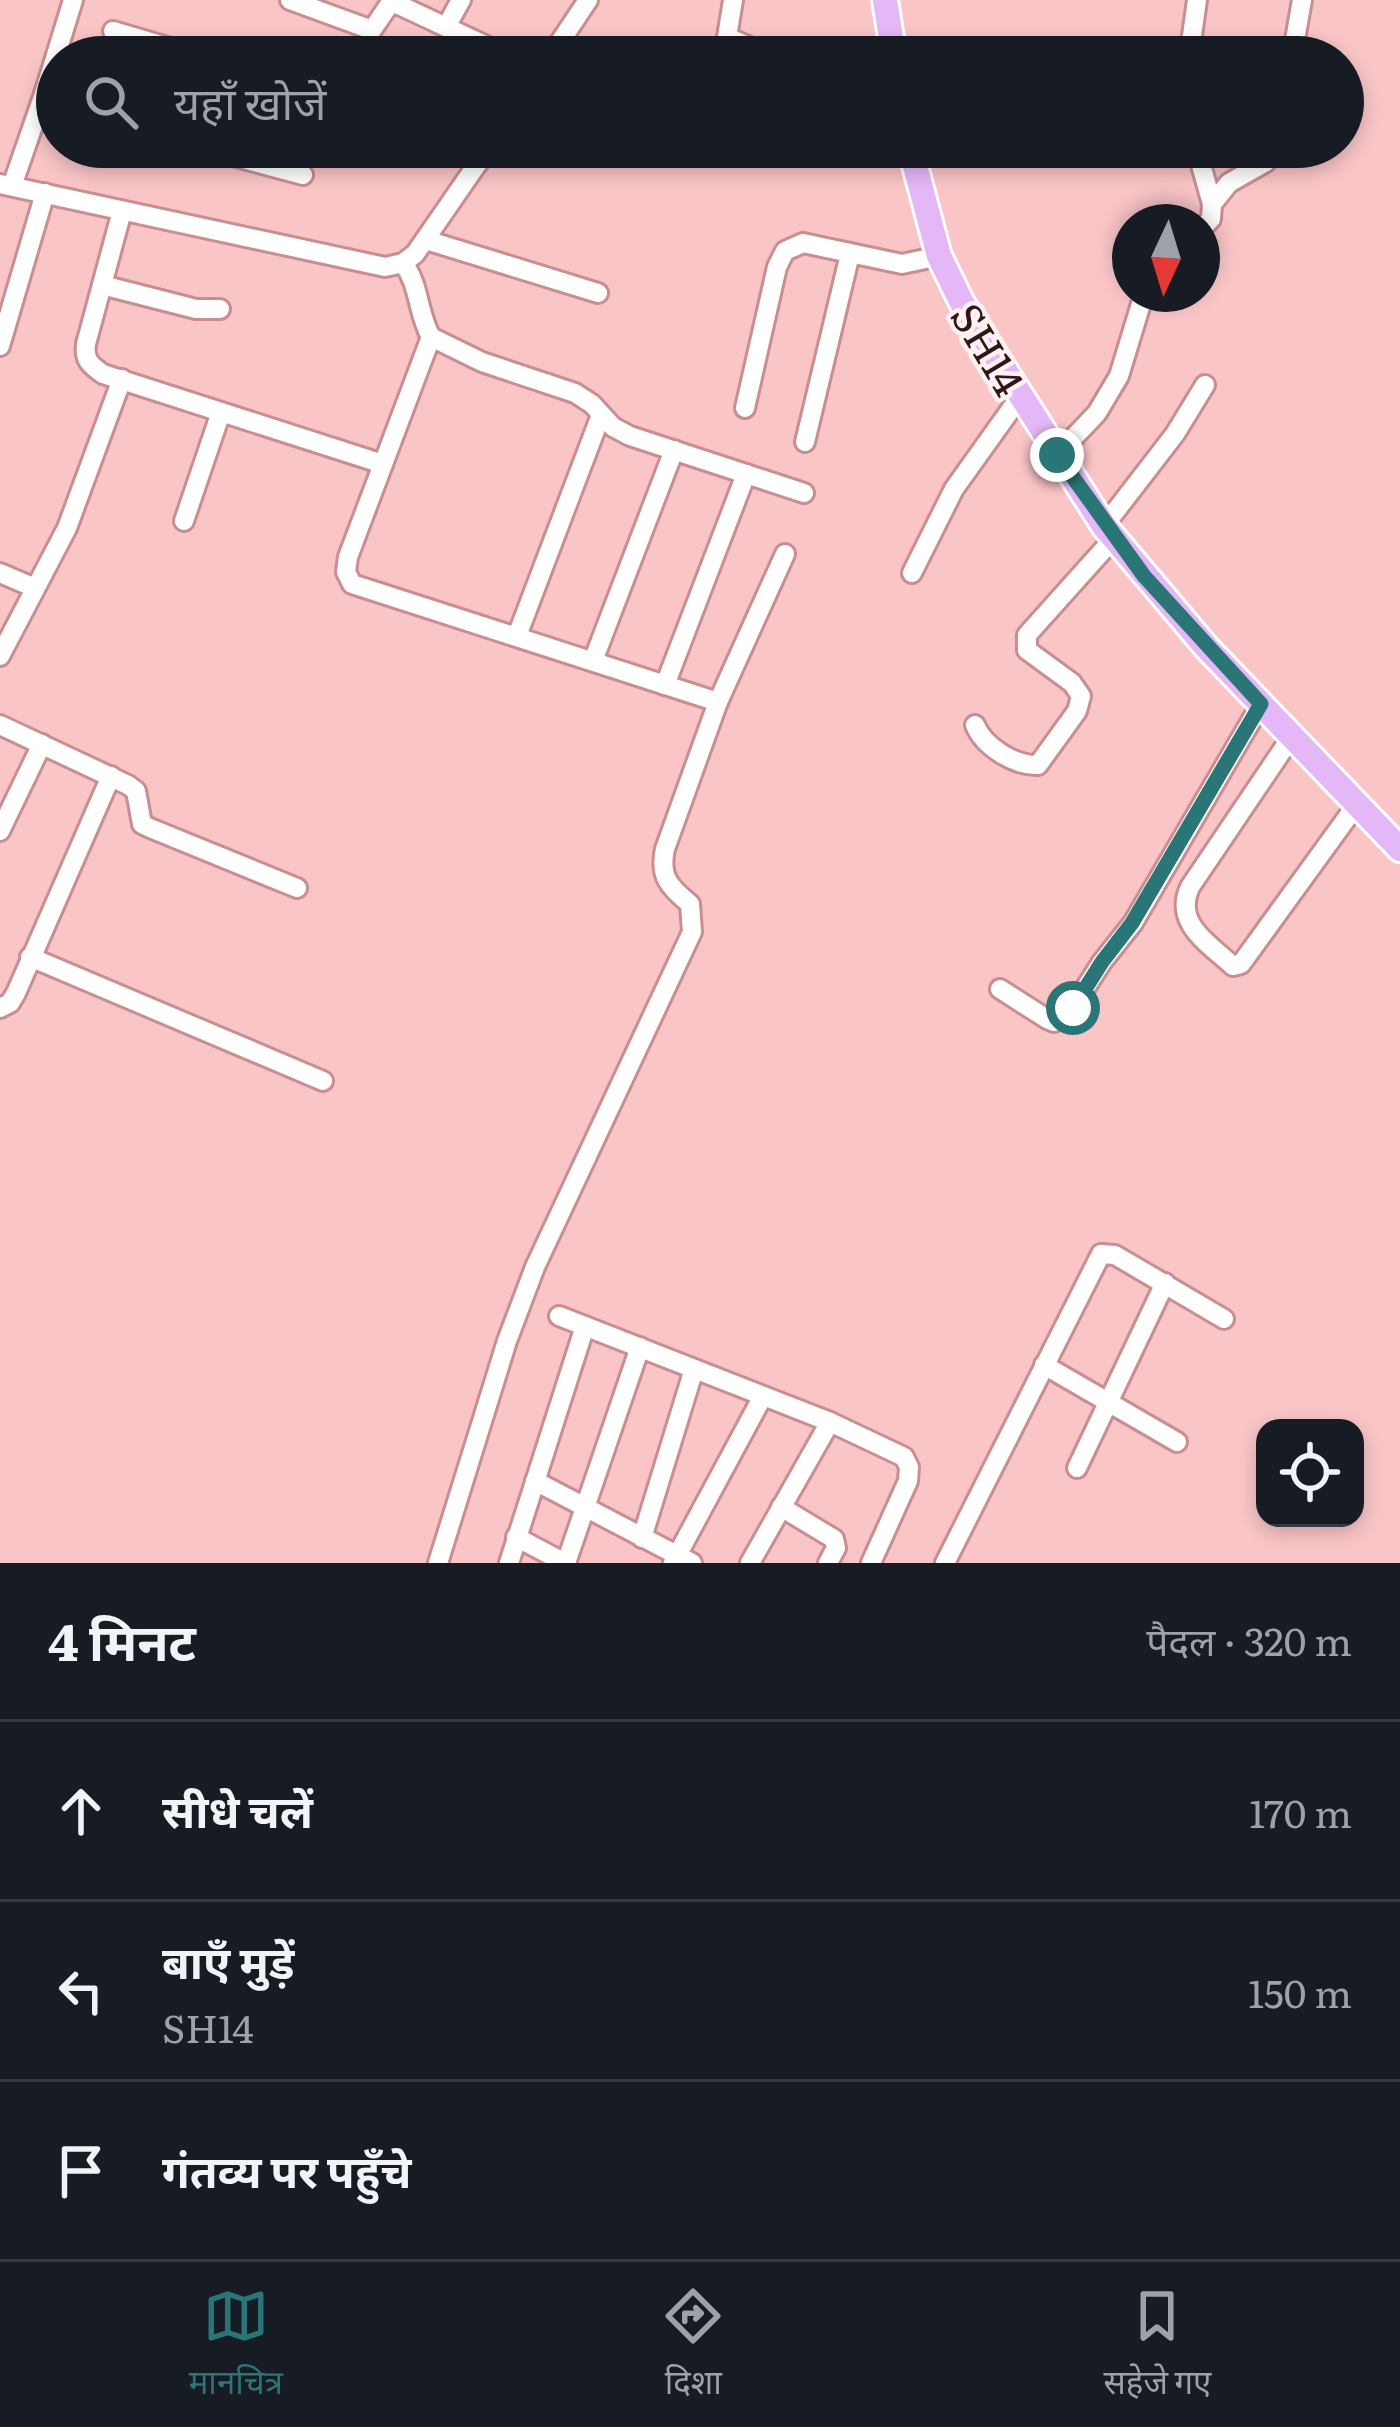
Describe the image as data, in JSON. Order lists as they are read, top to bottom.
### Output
{
  "streets": {
    "main road": ["SH14"]
  },
  "north": "bottom",
  "page": {
    "search": "यहाँ खोजें",
    "heading": ["4 मिनट", "पैदल · 320 m"],
    "list": [
      ["सीधे चलें", "170 m"],
      ["बाएँ मुड़ें", "SH14", "150 m"],
      "गंतव्य पर पहुँचे"
    ],
    "nav": ["मानचित्र", "दिशा", "सहेजे गए"]
  }
}
